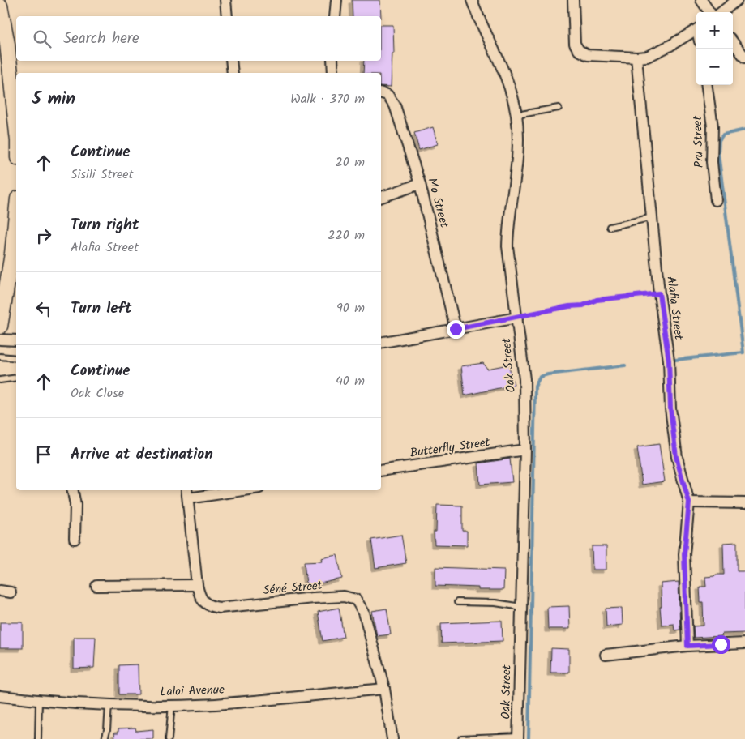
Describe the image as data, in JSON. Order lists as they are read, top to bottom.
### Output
{
  "streets": {
    "street": [
      "Pru Street",
      "Mo Street",
      "Alafia Street",
      "Oak Street",
      "Butterfly Street",
      "Séné Street",
      "Laloi Avenue"
    ]
  },
  "crossings": [
    ["Oak Street", "Butterfly Street"],
    ["Séné Street", "Laloi Avenue"]
  ],
  "page": {
    "map_buttons": ["+", "−"],
    "search": "Search here",
    "heading": ["5 min", "Walk · 370 m"],
    "list": [
      ["Continue", "Sisili Street", "20 m"],
      ["Turn right", "Alafia Street", "220 m"],
      ["Turn left", "90 m"],
      ["Continue", "Oak Close", "40 m"],
      "Arrive at destination"
    ]
  }
}
